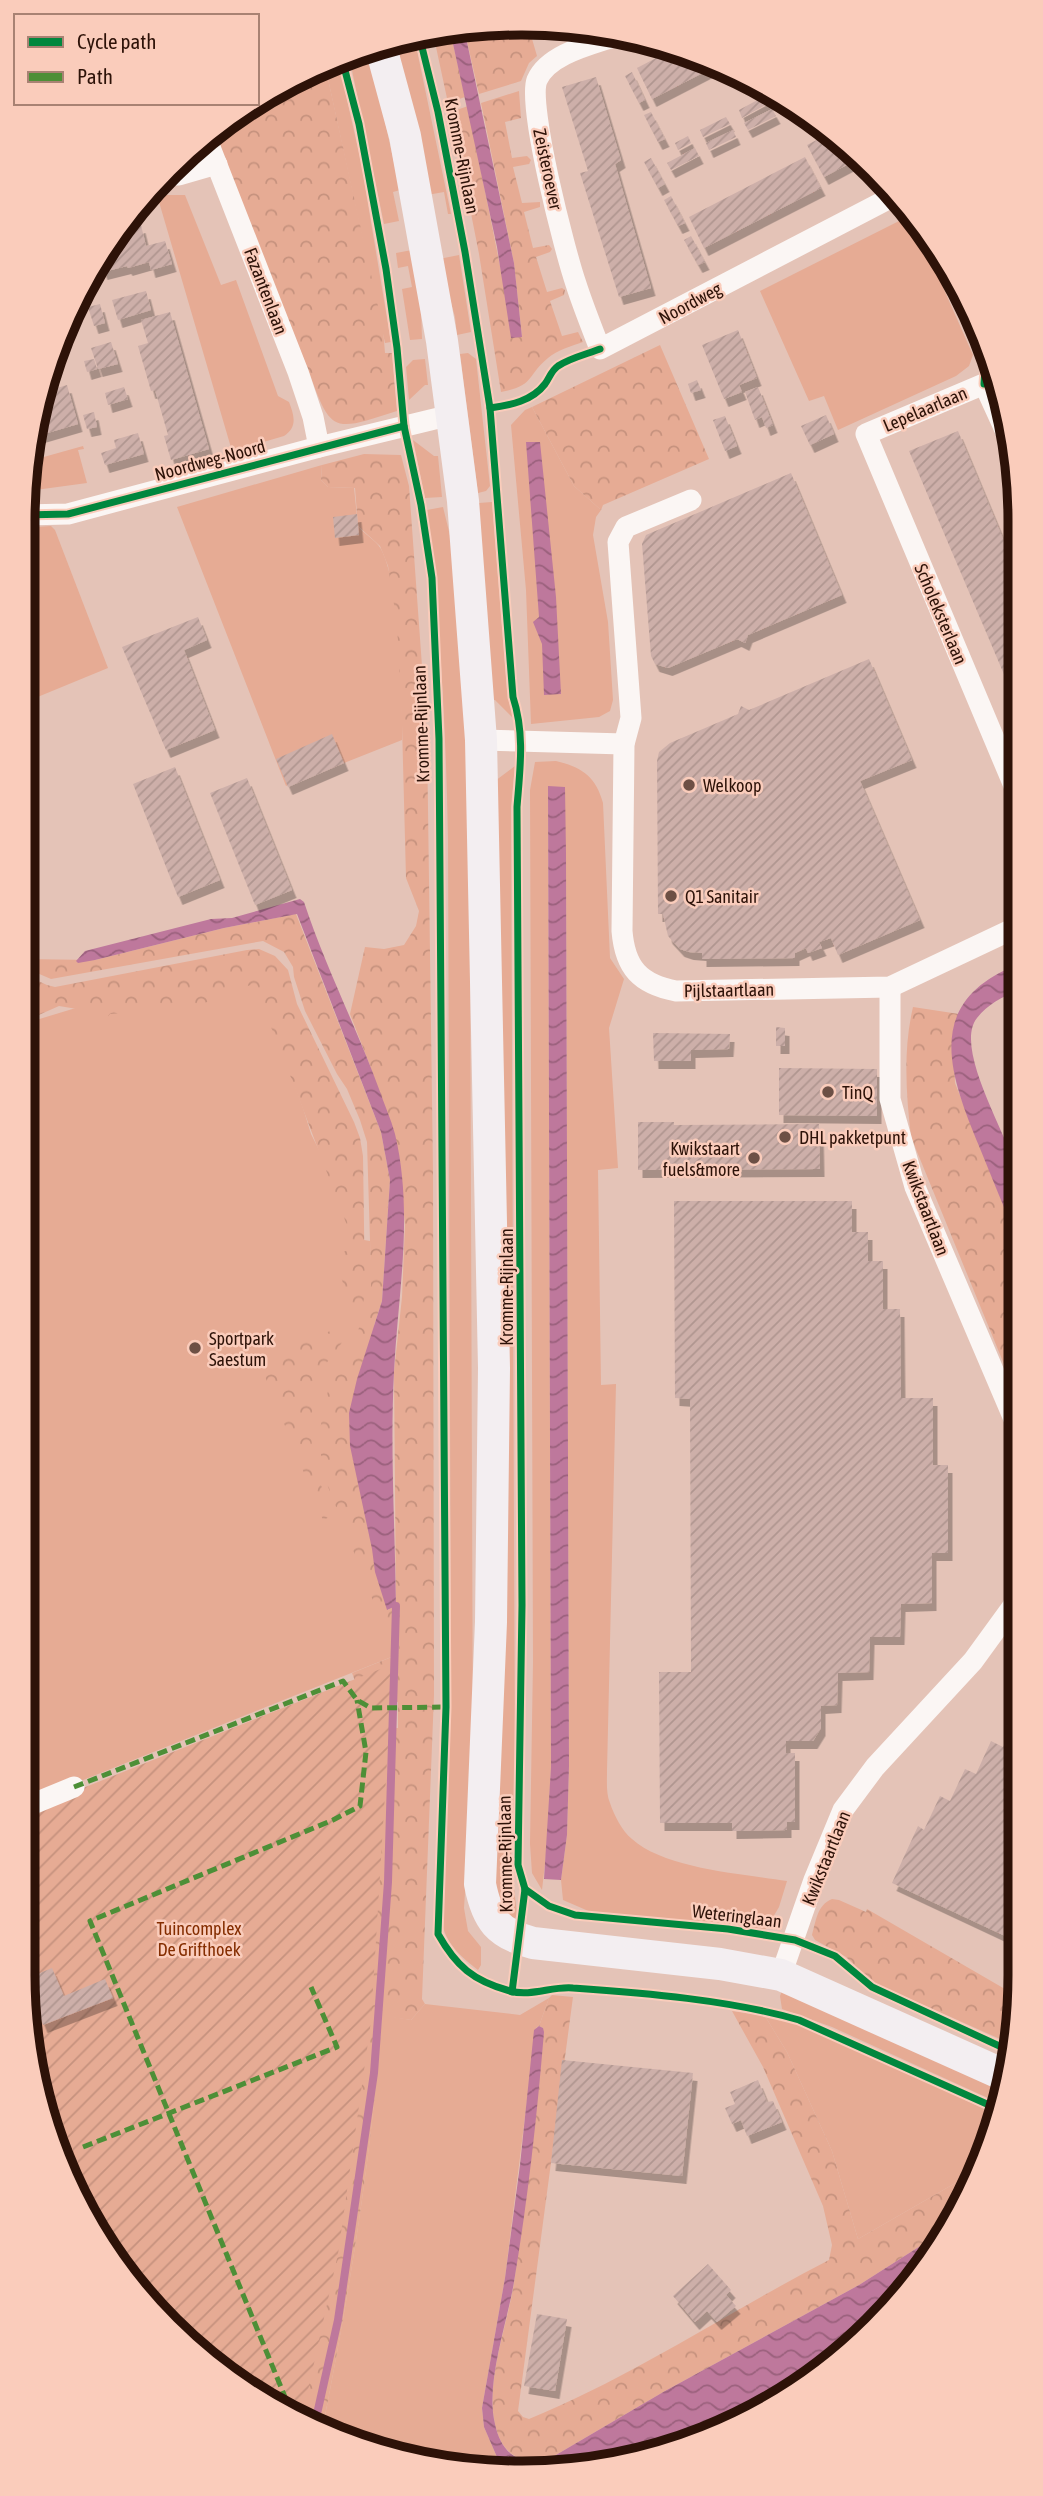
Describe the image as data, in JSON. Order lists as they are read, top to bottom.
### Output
{
  "streets": {
    "street": [
      "Kromme-Rijnlaan",
      "Zeisteroever",
      "Fazantenlaan",
      "Noordweg",
      "Lepelaarlaan",
      "Noordweg-Noord",
      "Scholeksterlaan",
      "Pijlstaartlaan",
      "Kwikstaartlaan"
    ],
    "cycle path": ["Weteringlaan"]
  },
  "crossings": [
    ["Kromme-Rijnlaan", "Noordweg-Noord"],
    ["Kromme-Rijnlaan", "Kwikstaartlaan"],
    ["Zeisteroever", "Noordweg"],
    ["Fazantenlaan", "Noordweg-Noord"],
    ["Lepelaarlaan", "Scholeksterlaan"],
    ["Pijlstaartlaan", "Kwikstaartlaan"]
  ],
  "parks": ["Tuincomplex De Grifthoek"],
  "places": [
    "Welkoop",
    "Q1 Sanitair",
    "TinQ",
    "DHL pakketpunt",
    "Kwikstaart fuels&more",
    "Sportpark Saestum"
  ],
  "legend": ["Cycle path", "Path"]
}
